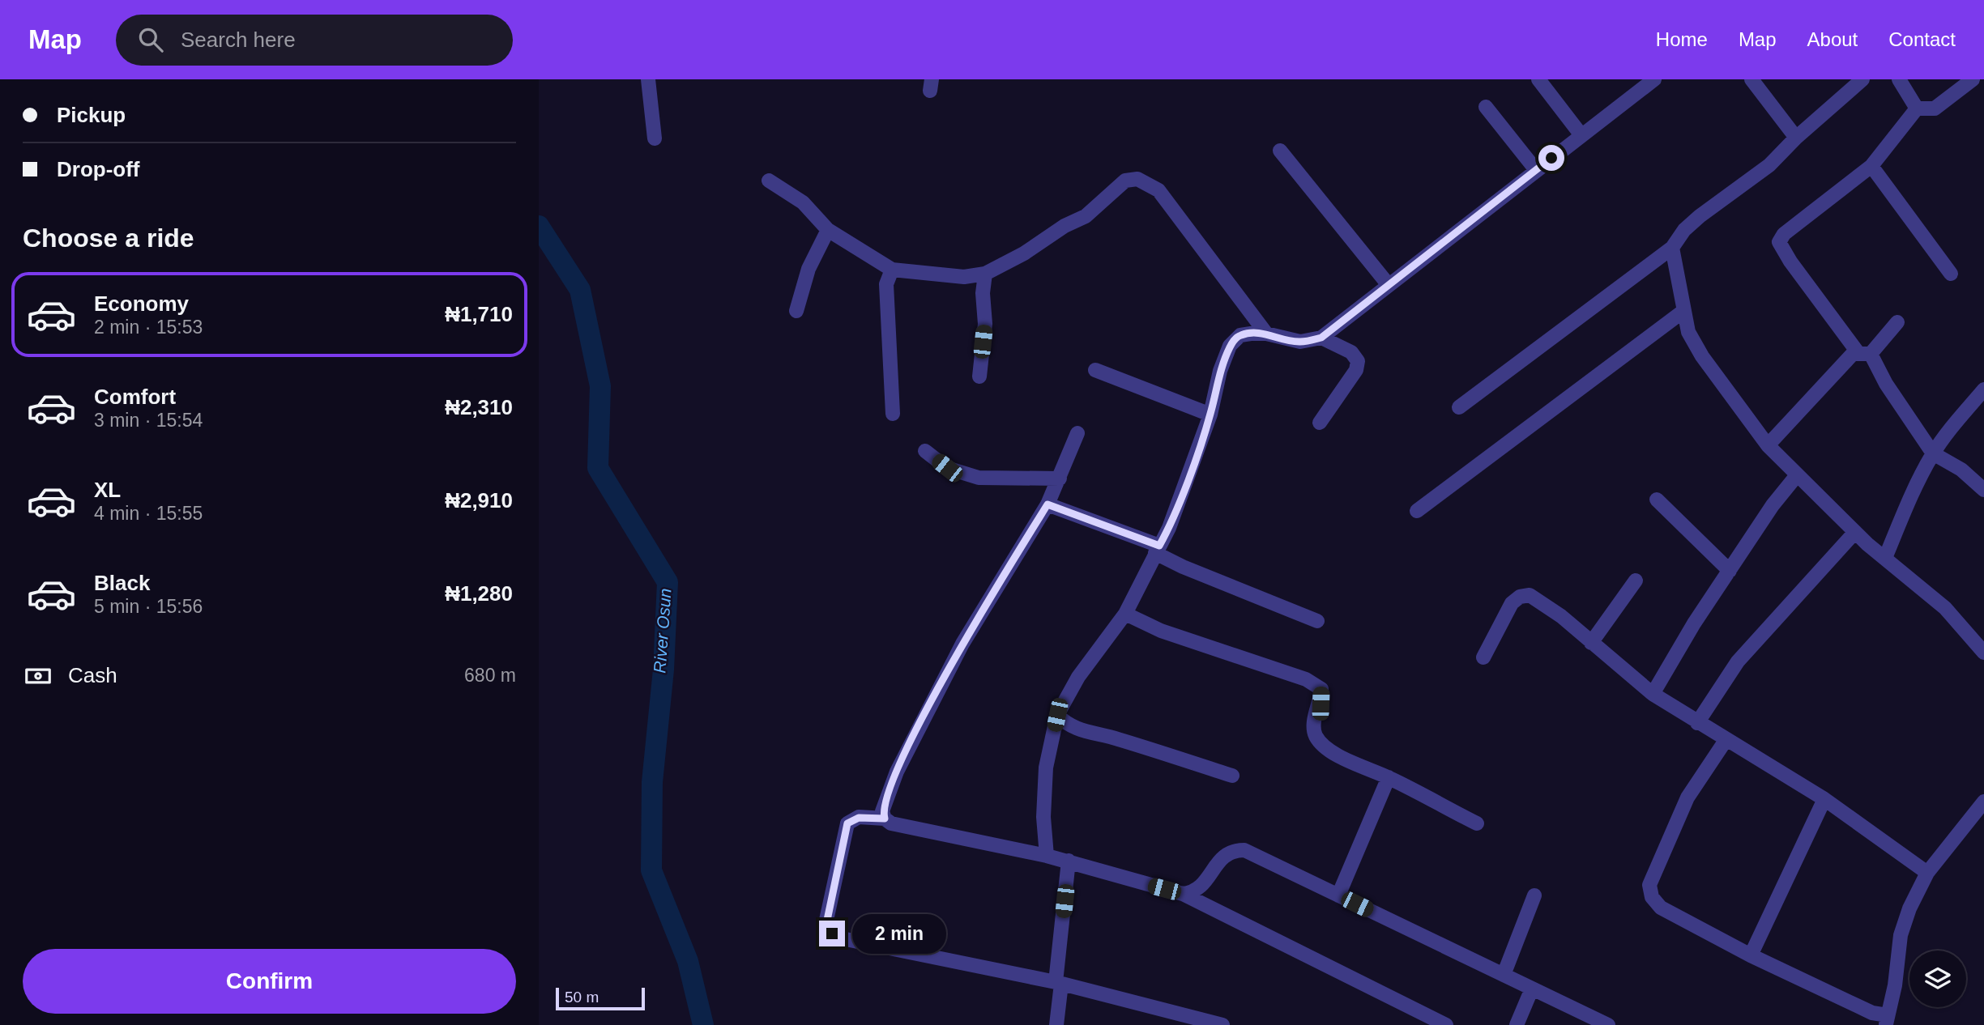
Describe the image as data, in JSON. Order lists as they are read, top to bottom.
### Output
{
  "water": ["River Osun"],
  "scale_bar": "50 m",
  "page": {
    "header": "Map",
    "search": "Search here",
    "nav": [
      "Home",
      "Map",
      "About",
      "Contact"
    ],
    "banner": ["Pickup", "Drop-off"],
    "heading": "Choose a ride",
    "list": [
      {
        "name": "Economy",
        "note": "2 min · 15:53",
        "value": "₦1,710"
      },
      {
        "name": "Comfort",
        "note": "3 min · 15:54",
        "value": "₦2,310"
      },
      {
        "name": "XL",
        "note": "4 min · 15:55",
        "value": "₦2,910"
      },
      {
        "name": "Black",
        "note": "5 min · 15:56",
        "value": "₦1,280"
      }
    ],
    "pay": ["Cash", "680 m"],
    "bubble": "2 min",
    "buttons": "Confirm",
    "scale": "50 m"
  }
}
